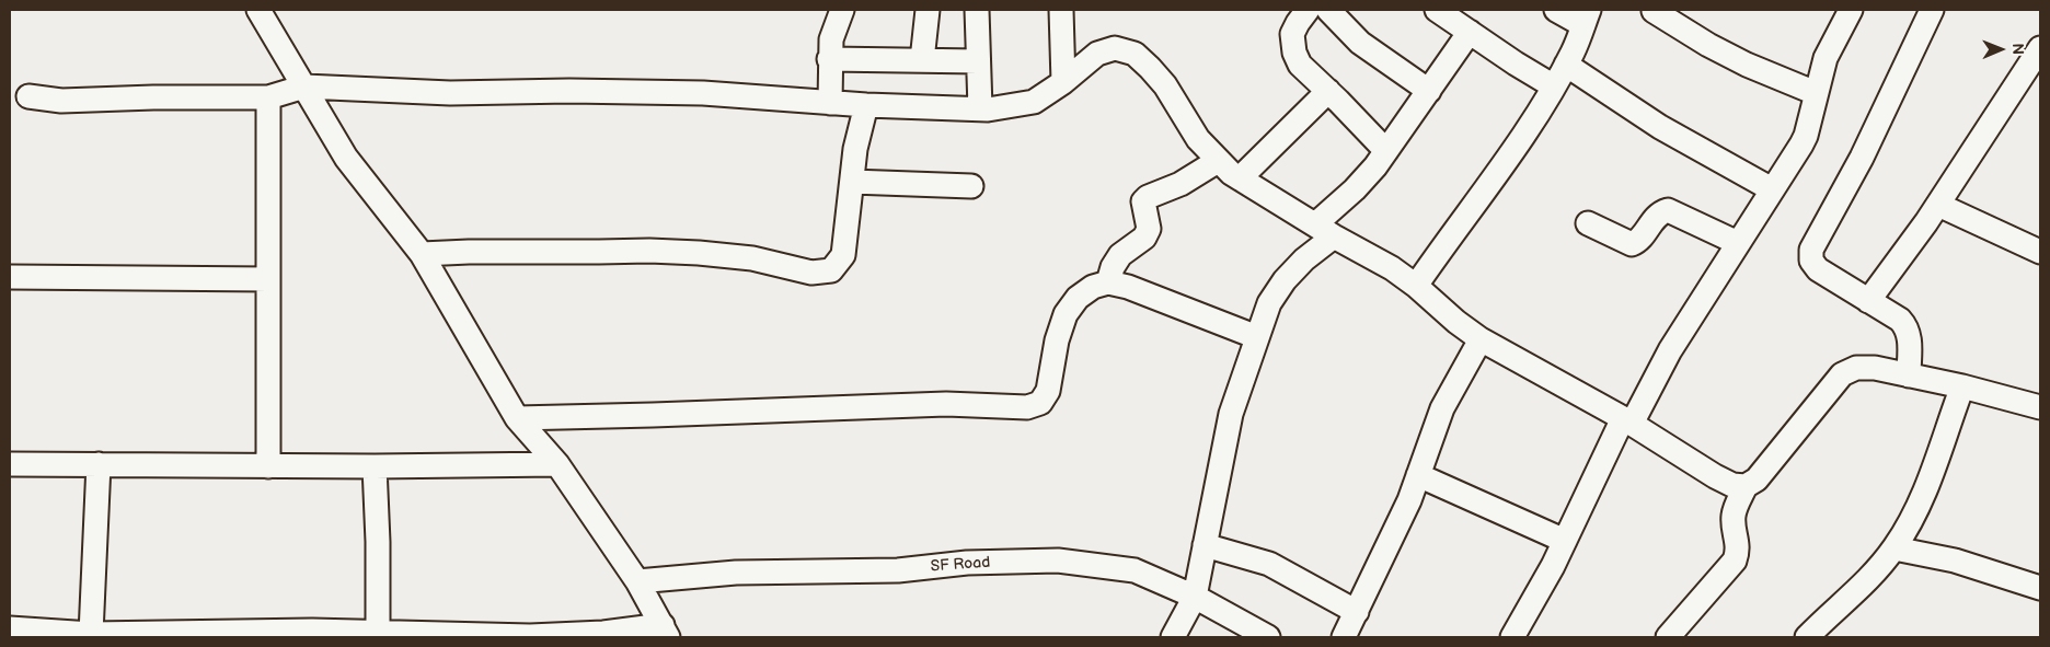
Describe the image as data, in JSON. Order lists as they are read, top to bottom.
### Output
{
  "streets": {
    "street": ["SF Road"]
  },
  "north": "right"
}
